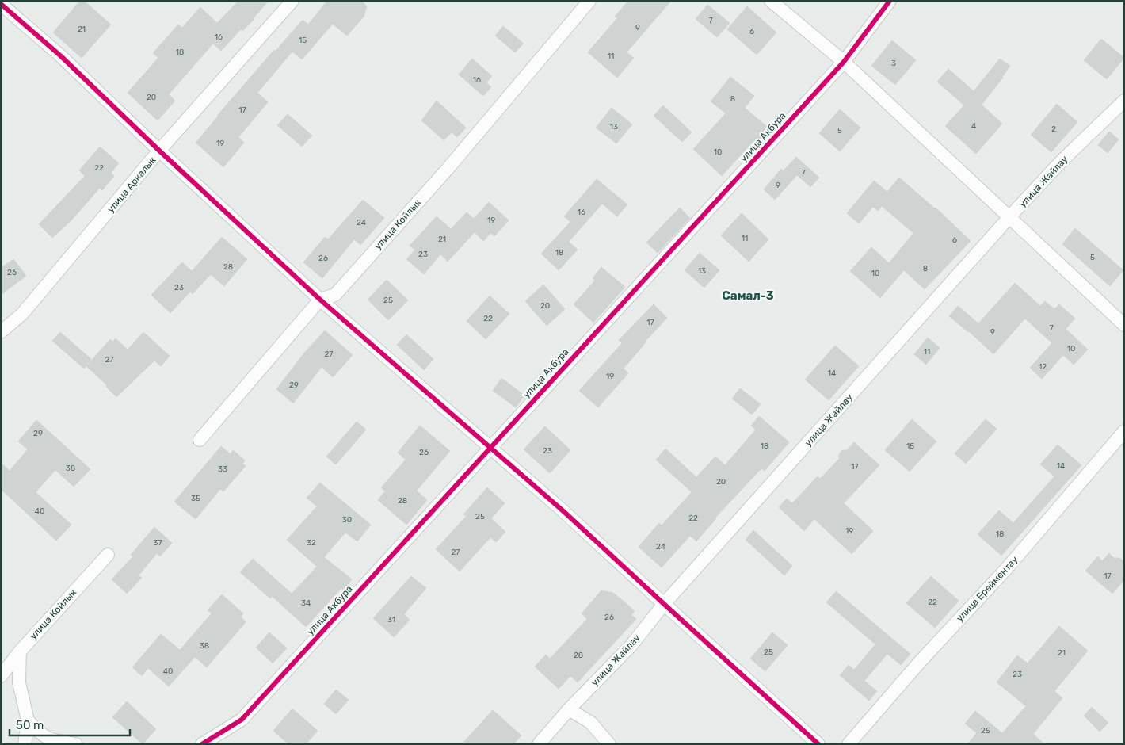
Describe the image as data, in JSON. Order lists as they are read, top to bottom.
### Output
{
  "streets": {
    "street": [
      "улица Акбура",
      "улица Жайлау",
      "улица Аркалык",
      "улица Койлык",
      "улица Ерейментау"
    ]
  },
  "districts": ["Самал-3"],
  "house_numbers": [
    "7",
    "9",
    "21",
    "6",
    "16",
    "15",
    "18",
    "11",
    "3",
    "16",
    "20",
    "8",
    "17",
    "4",
    "13",
    "2",
    "5",
    "19",
    "10",
    "22",
    "7",
    "9",
    "16",
    "19",
    "24",
    "11",
    "21",
    "6",
    "18",
    "23",
    "5",
    "26",
    "28",
    "8",
    "13",
    "26",
    "10",
    "23",
    "25",
    "20",
    "22",
    "17",
    "7",
    "9",
    "10",
    "11",
    "27",
    "27",
    "12",
    "14",
    "19",
    "29",
    "29",
    "18",
    "15",
    "23",
    "26",
    "14",
    "17",
    "38",
    "33",
    "20",
    "35",
    "28",
    "40",
    "25",
    "22",
    "30",
    "19",
    "18",
    "37",
    "32",
    "24",
    "27",
    "17",
    "22",
    "34",
    "26",
    "31",
    "38",
    "25",
    "21",
    "28",
    "40",
    "23",
    "25"
  ],
  "scale_bar": "50 m"
}
